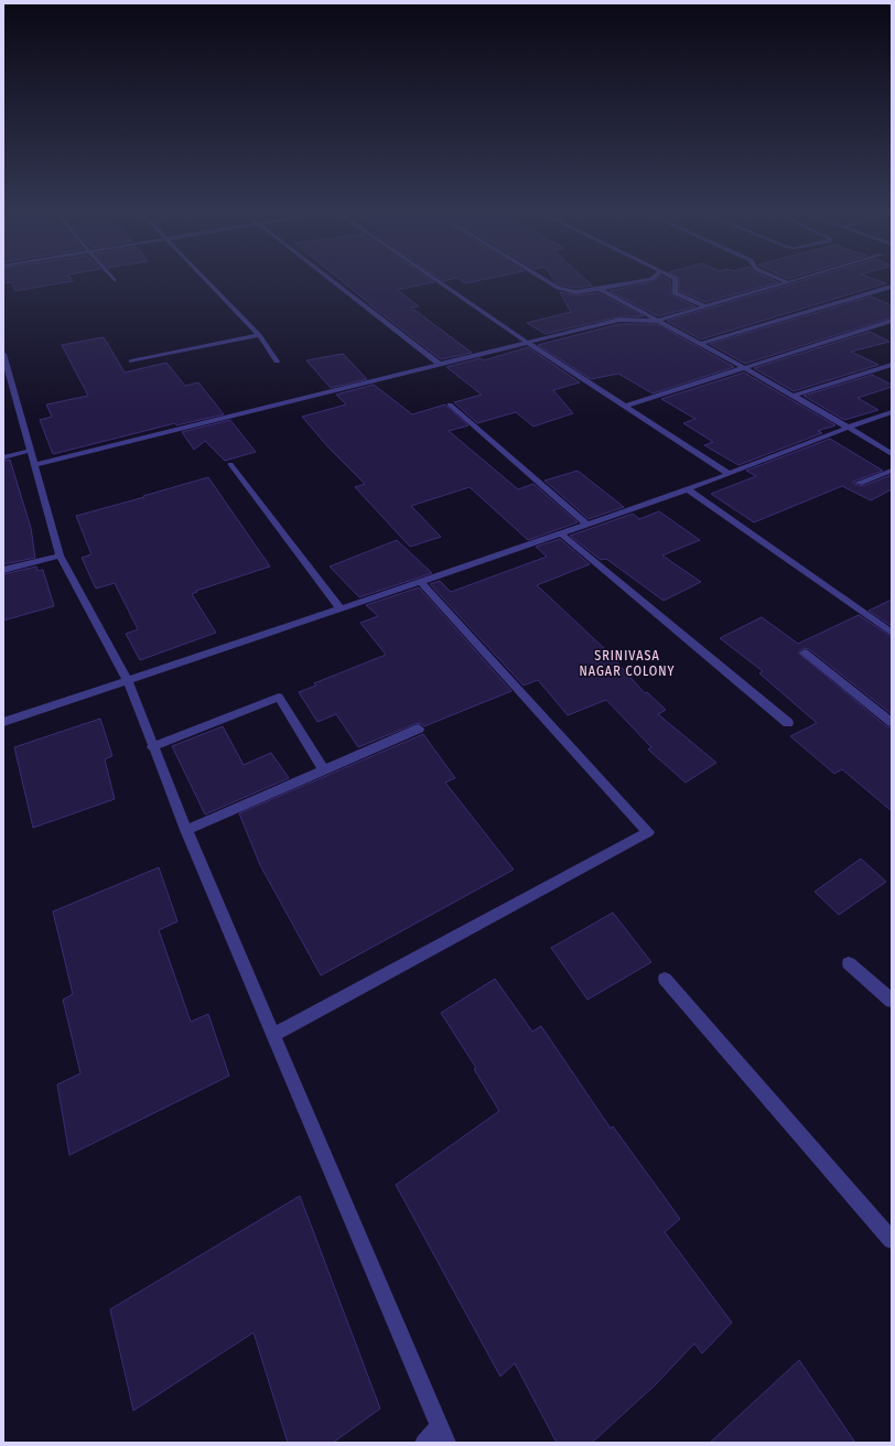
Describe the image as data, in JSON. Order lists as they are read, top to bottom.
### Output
{
  "districts": ["SRINIVASA NAGAR COLONY"]
}
